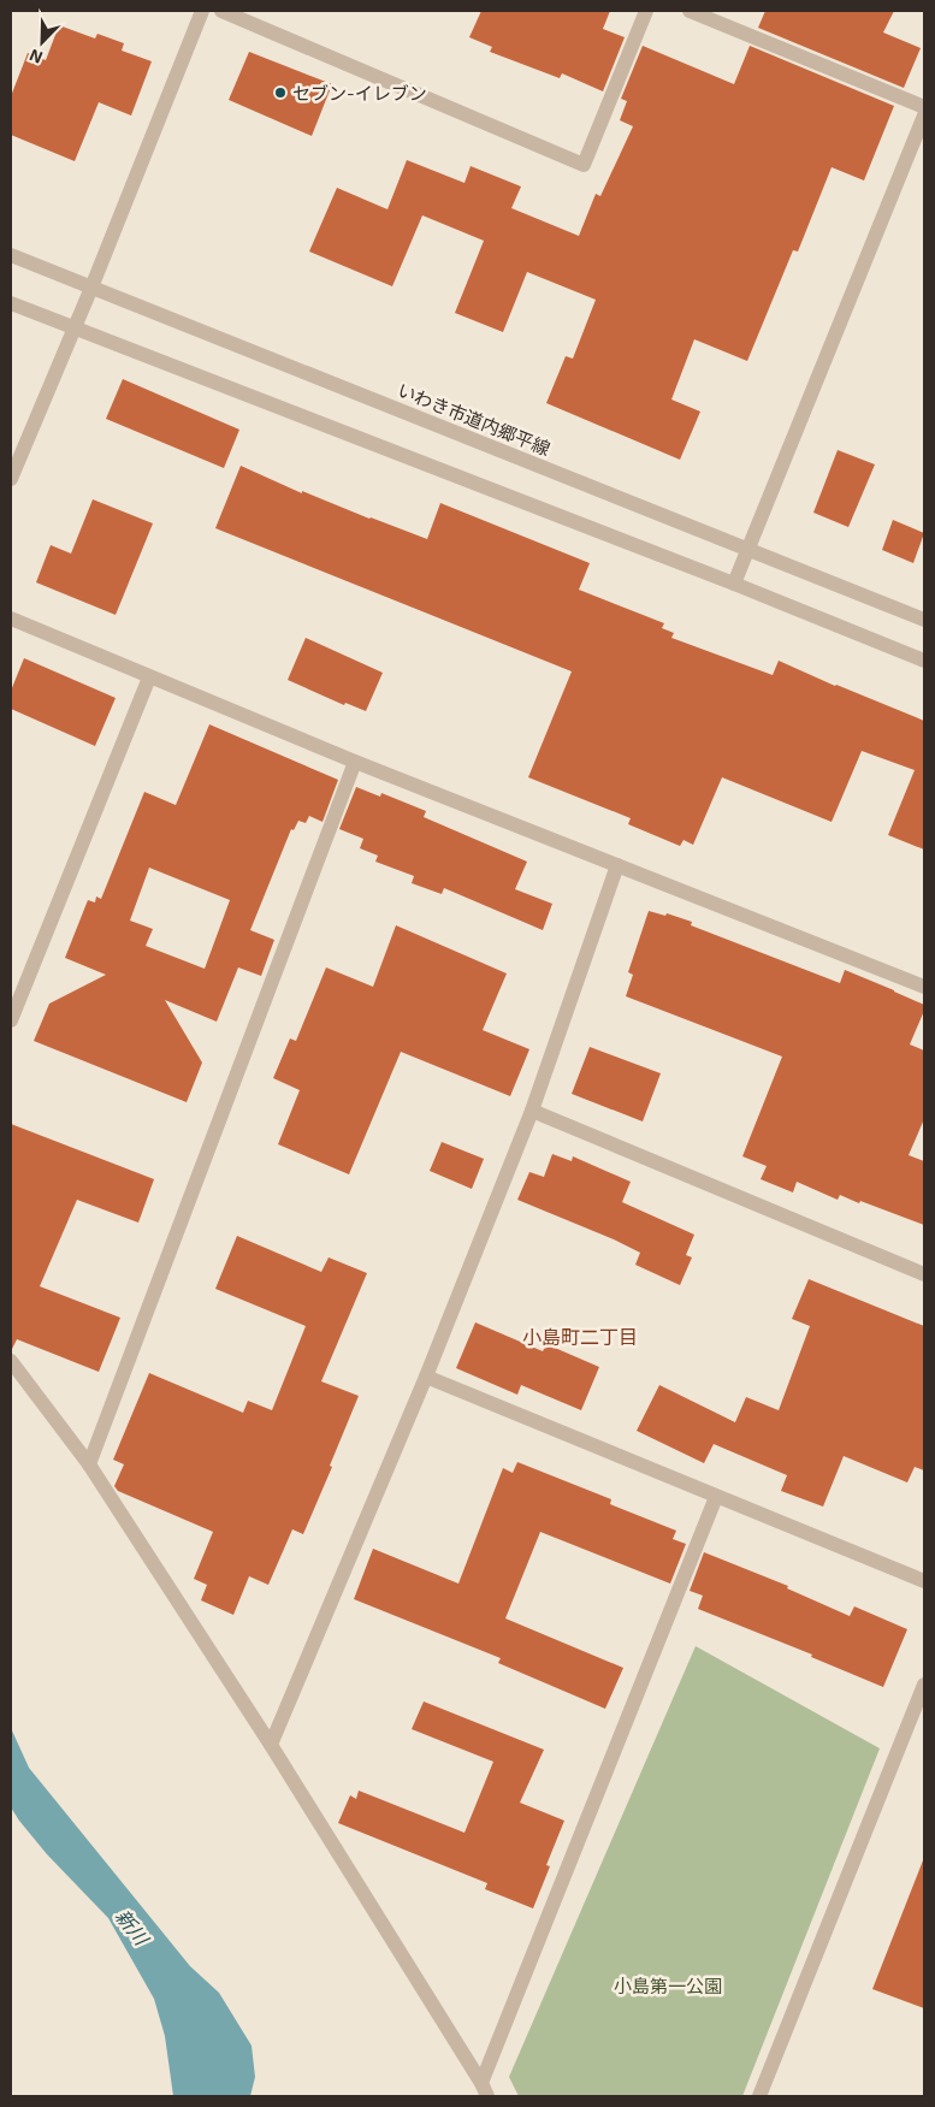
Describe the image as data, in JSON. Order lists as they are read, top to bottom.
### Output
{
  "streets": {
    "street": ["いわき市道内郷平線"]
  },
  "districts": ["小島町二丁目"],
  "water": ["新川"],
  "parks": ["小島第一公園"],
  "places": ["セブン-イレブン"],
  "north": "bottom left"
}
